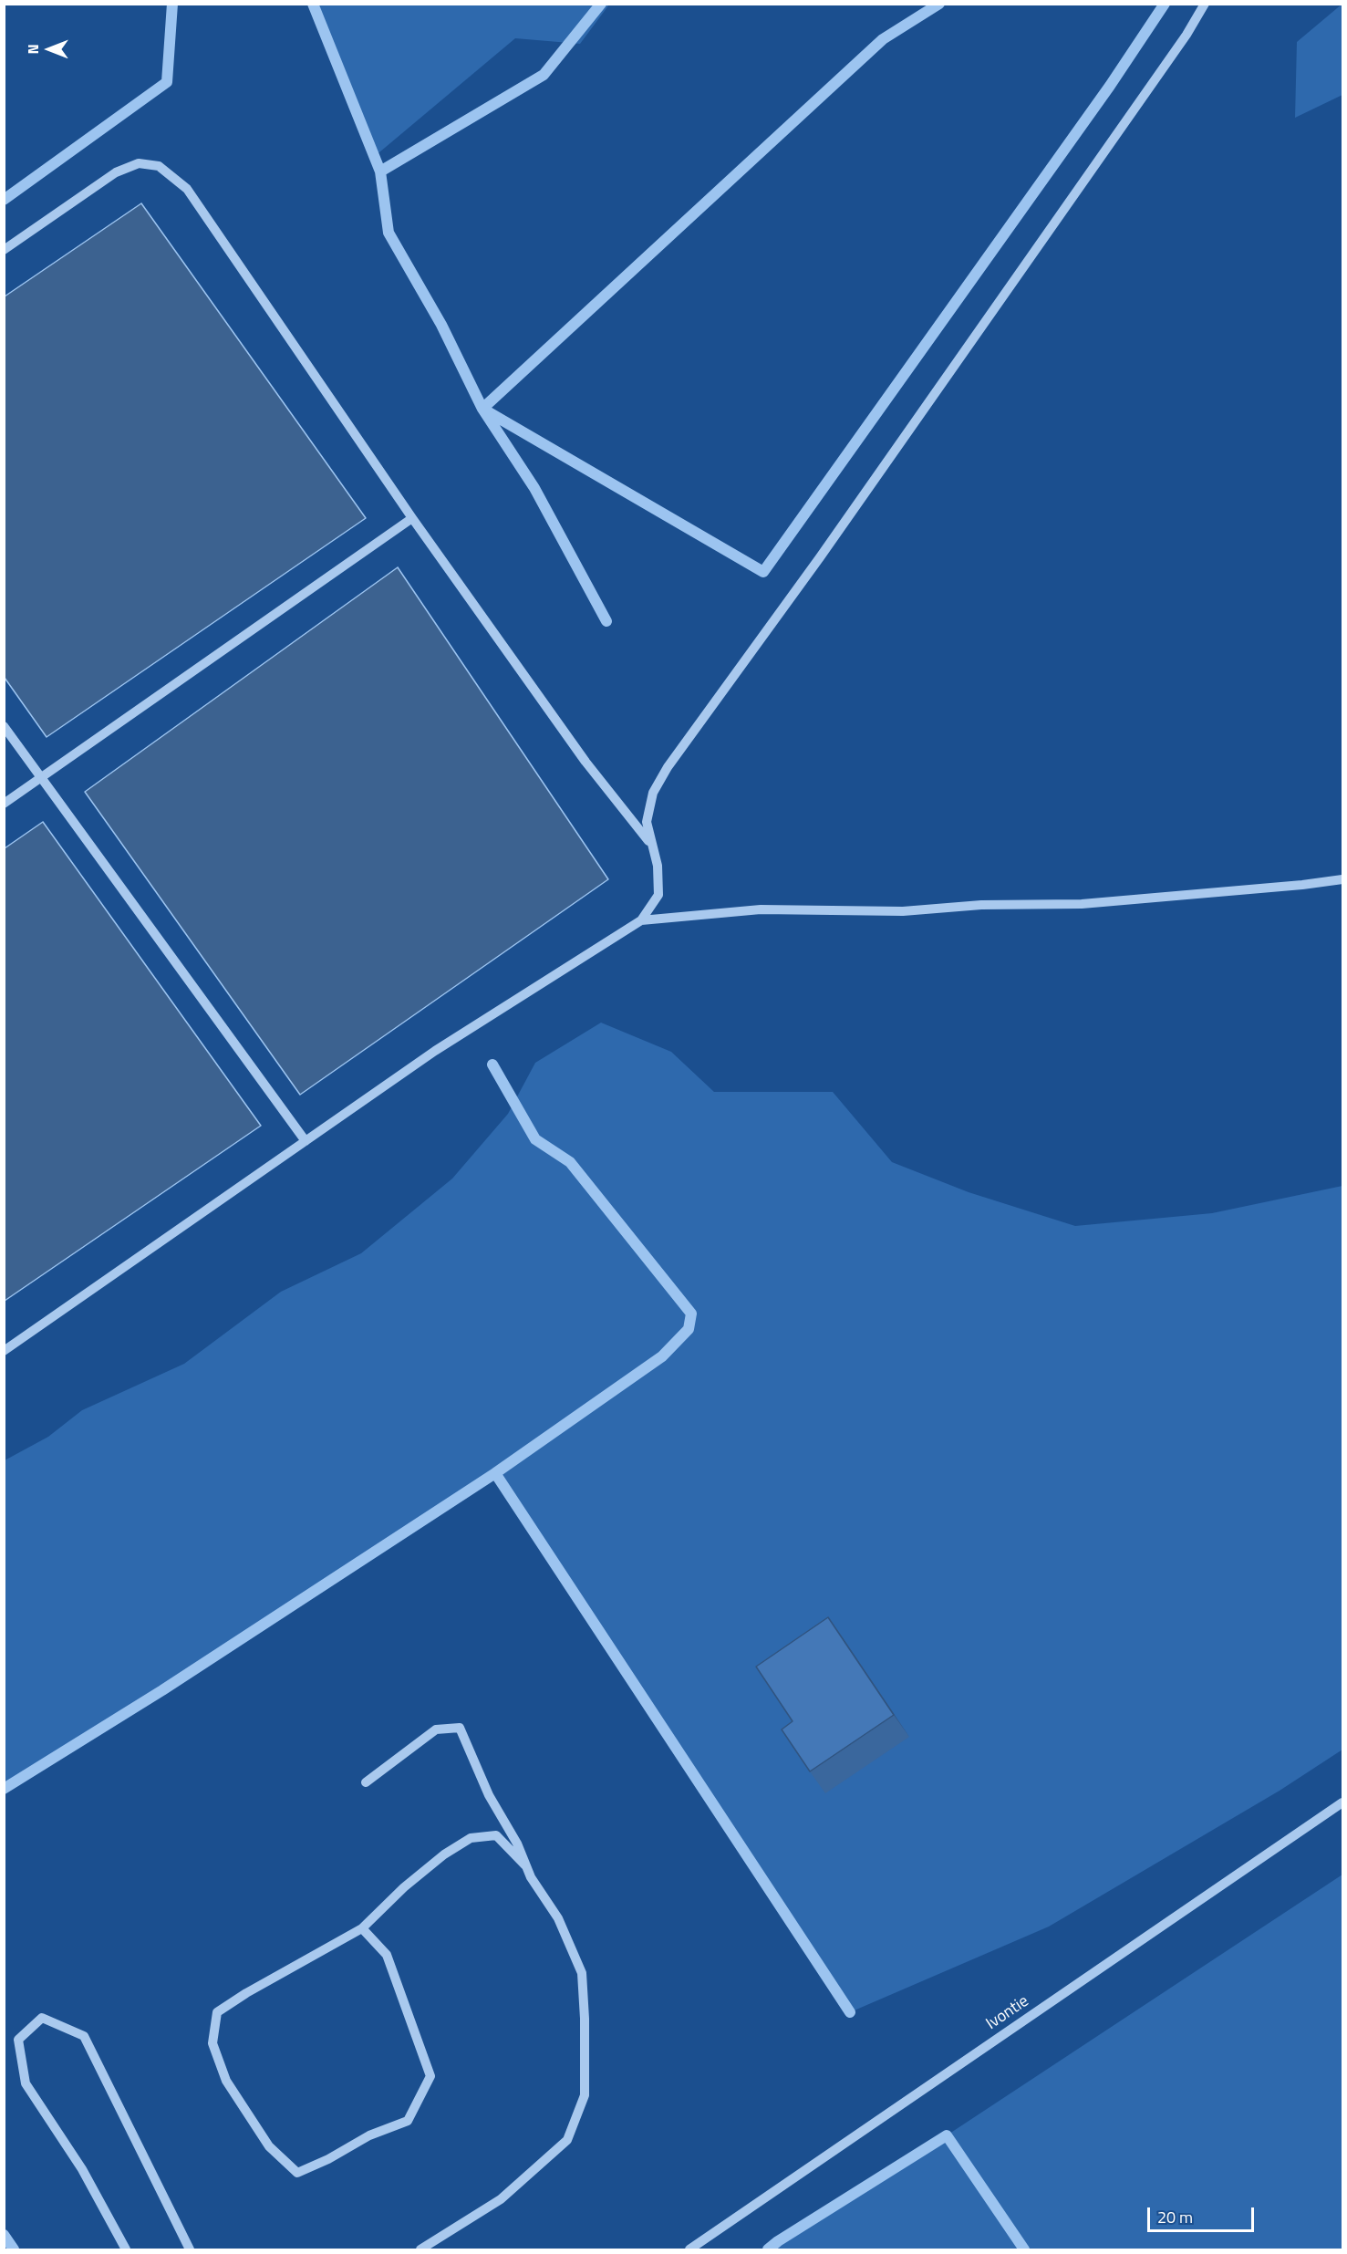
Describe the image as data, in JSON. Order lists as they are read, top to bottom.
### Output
{
  "streets": {
    "street": ["Ivontie"]
  },
  "scale_bar": "20 m",
  "north": "left"
}
